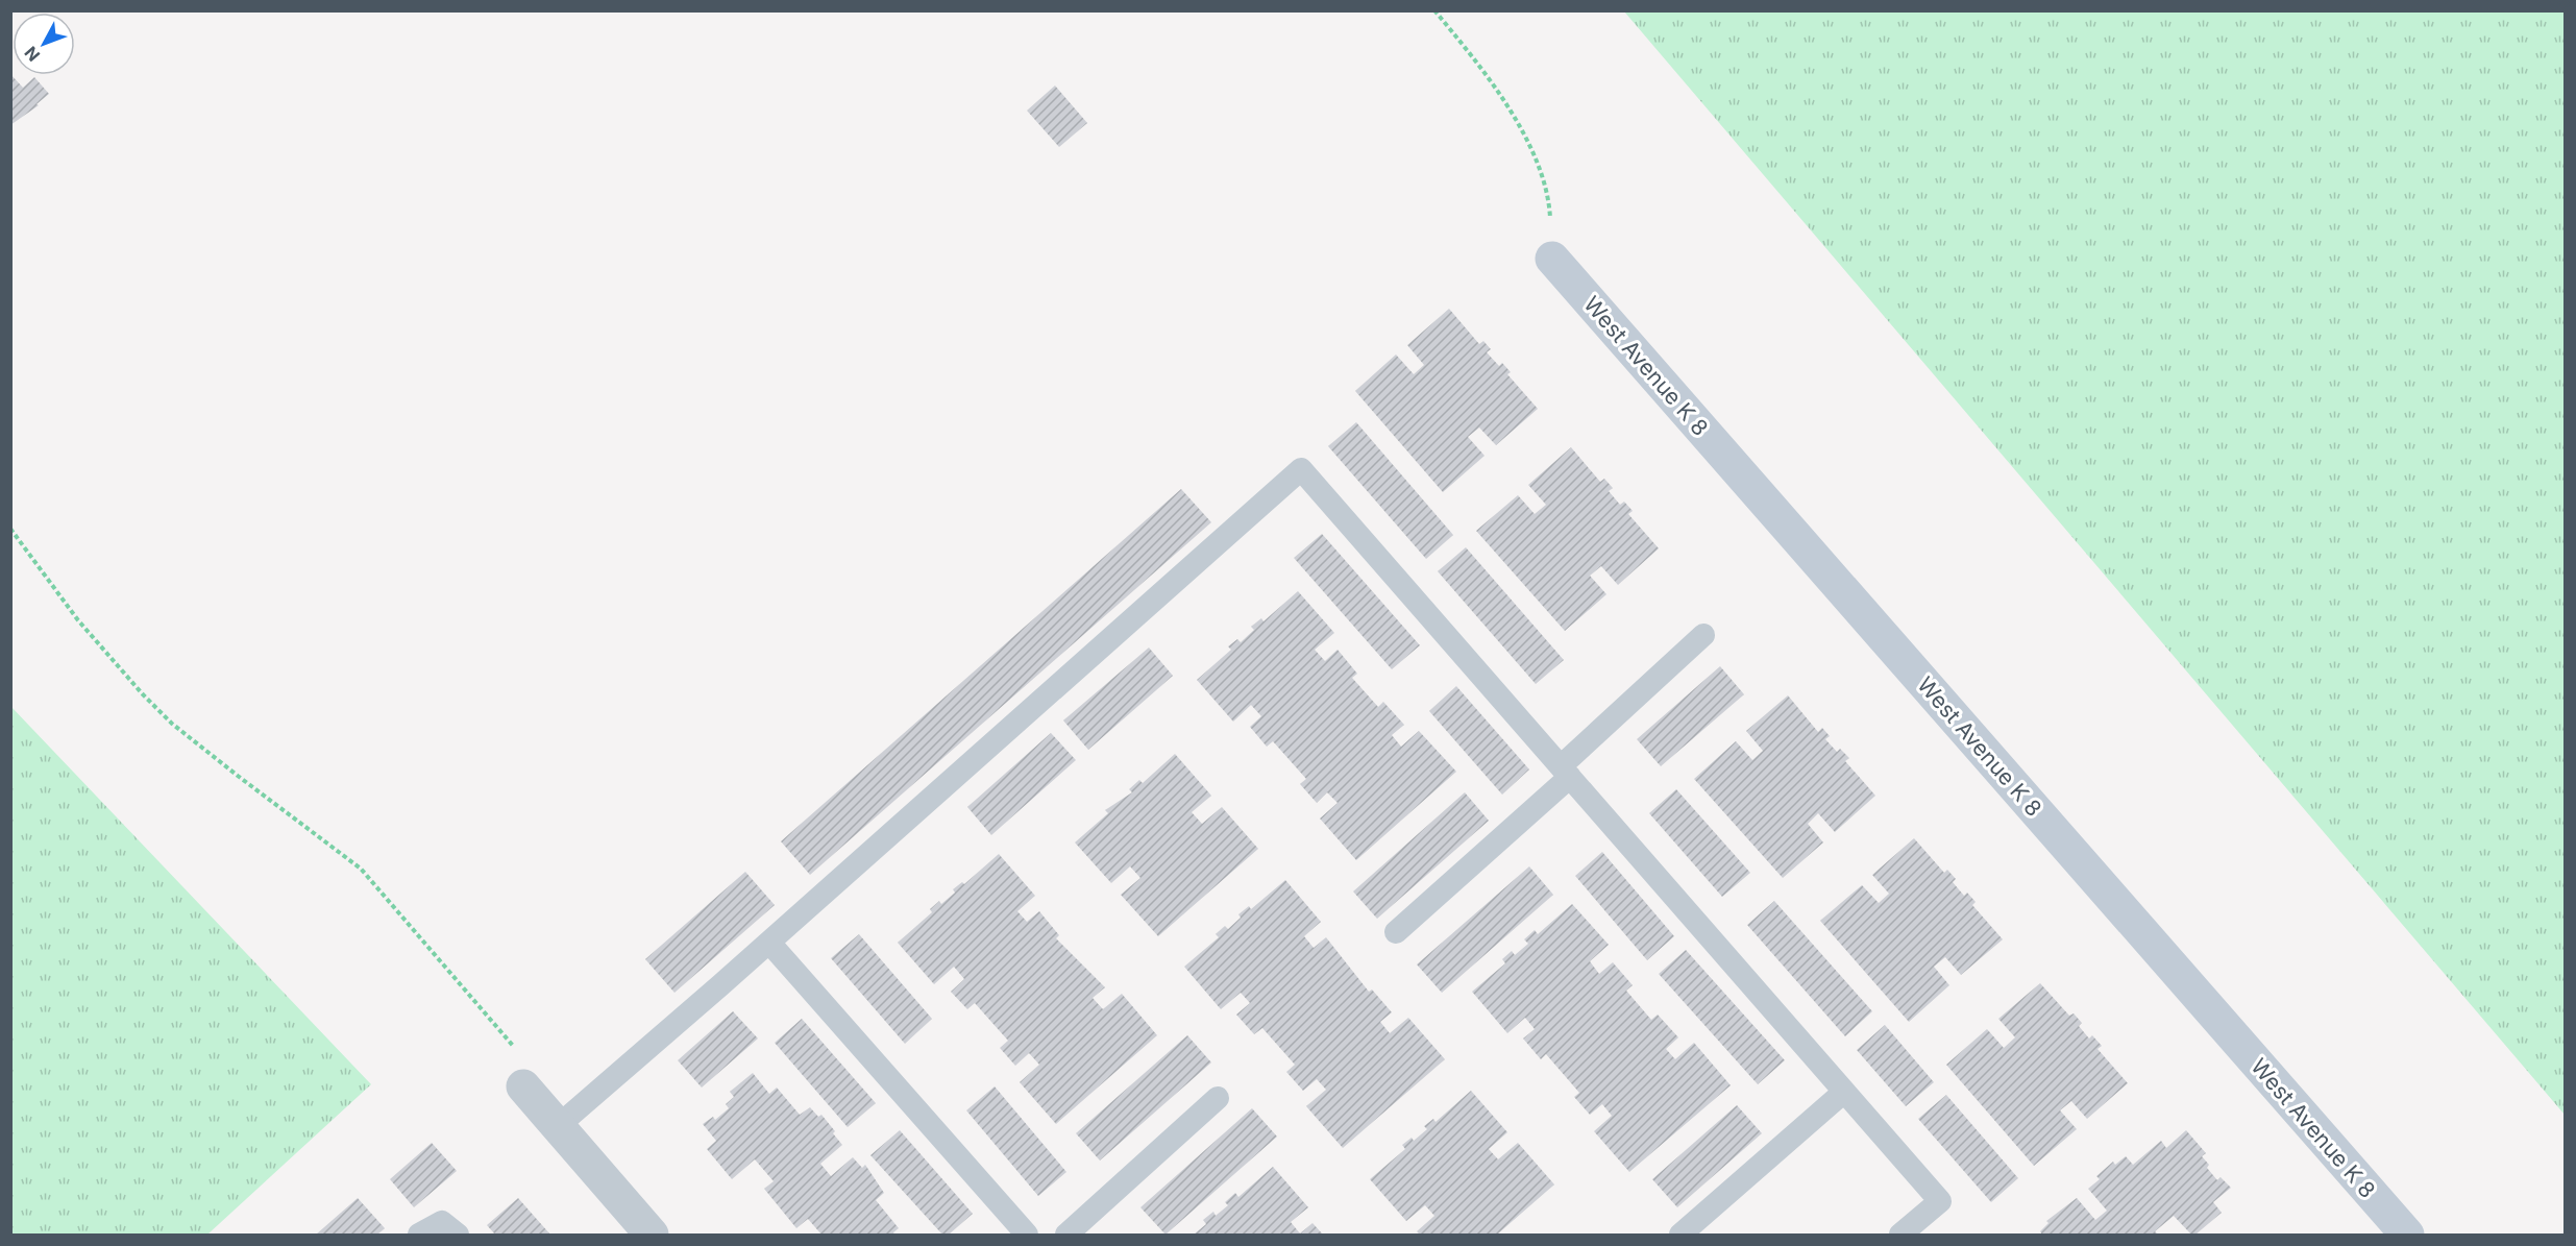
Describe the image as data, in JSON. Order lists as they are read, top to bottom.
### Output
{
  "streets": {
    "street": ["West Avenue K 8"]
  },
  "north": "bottom left"
}
